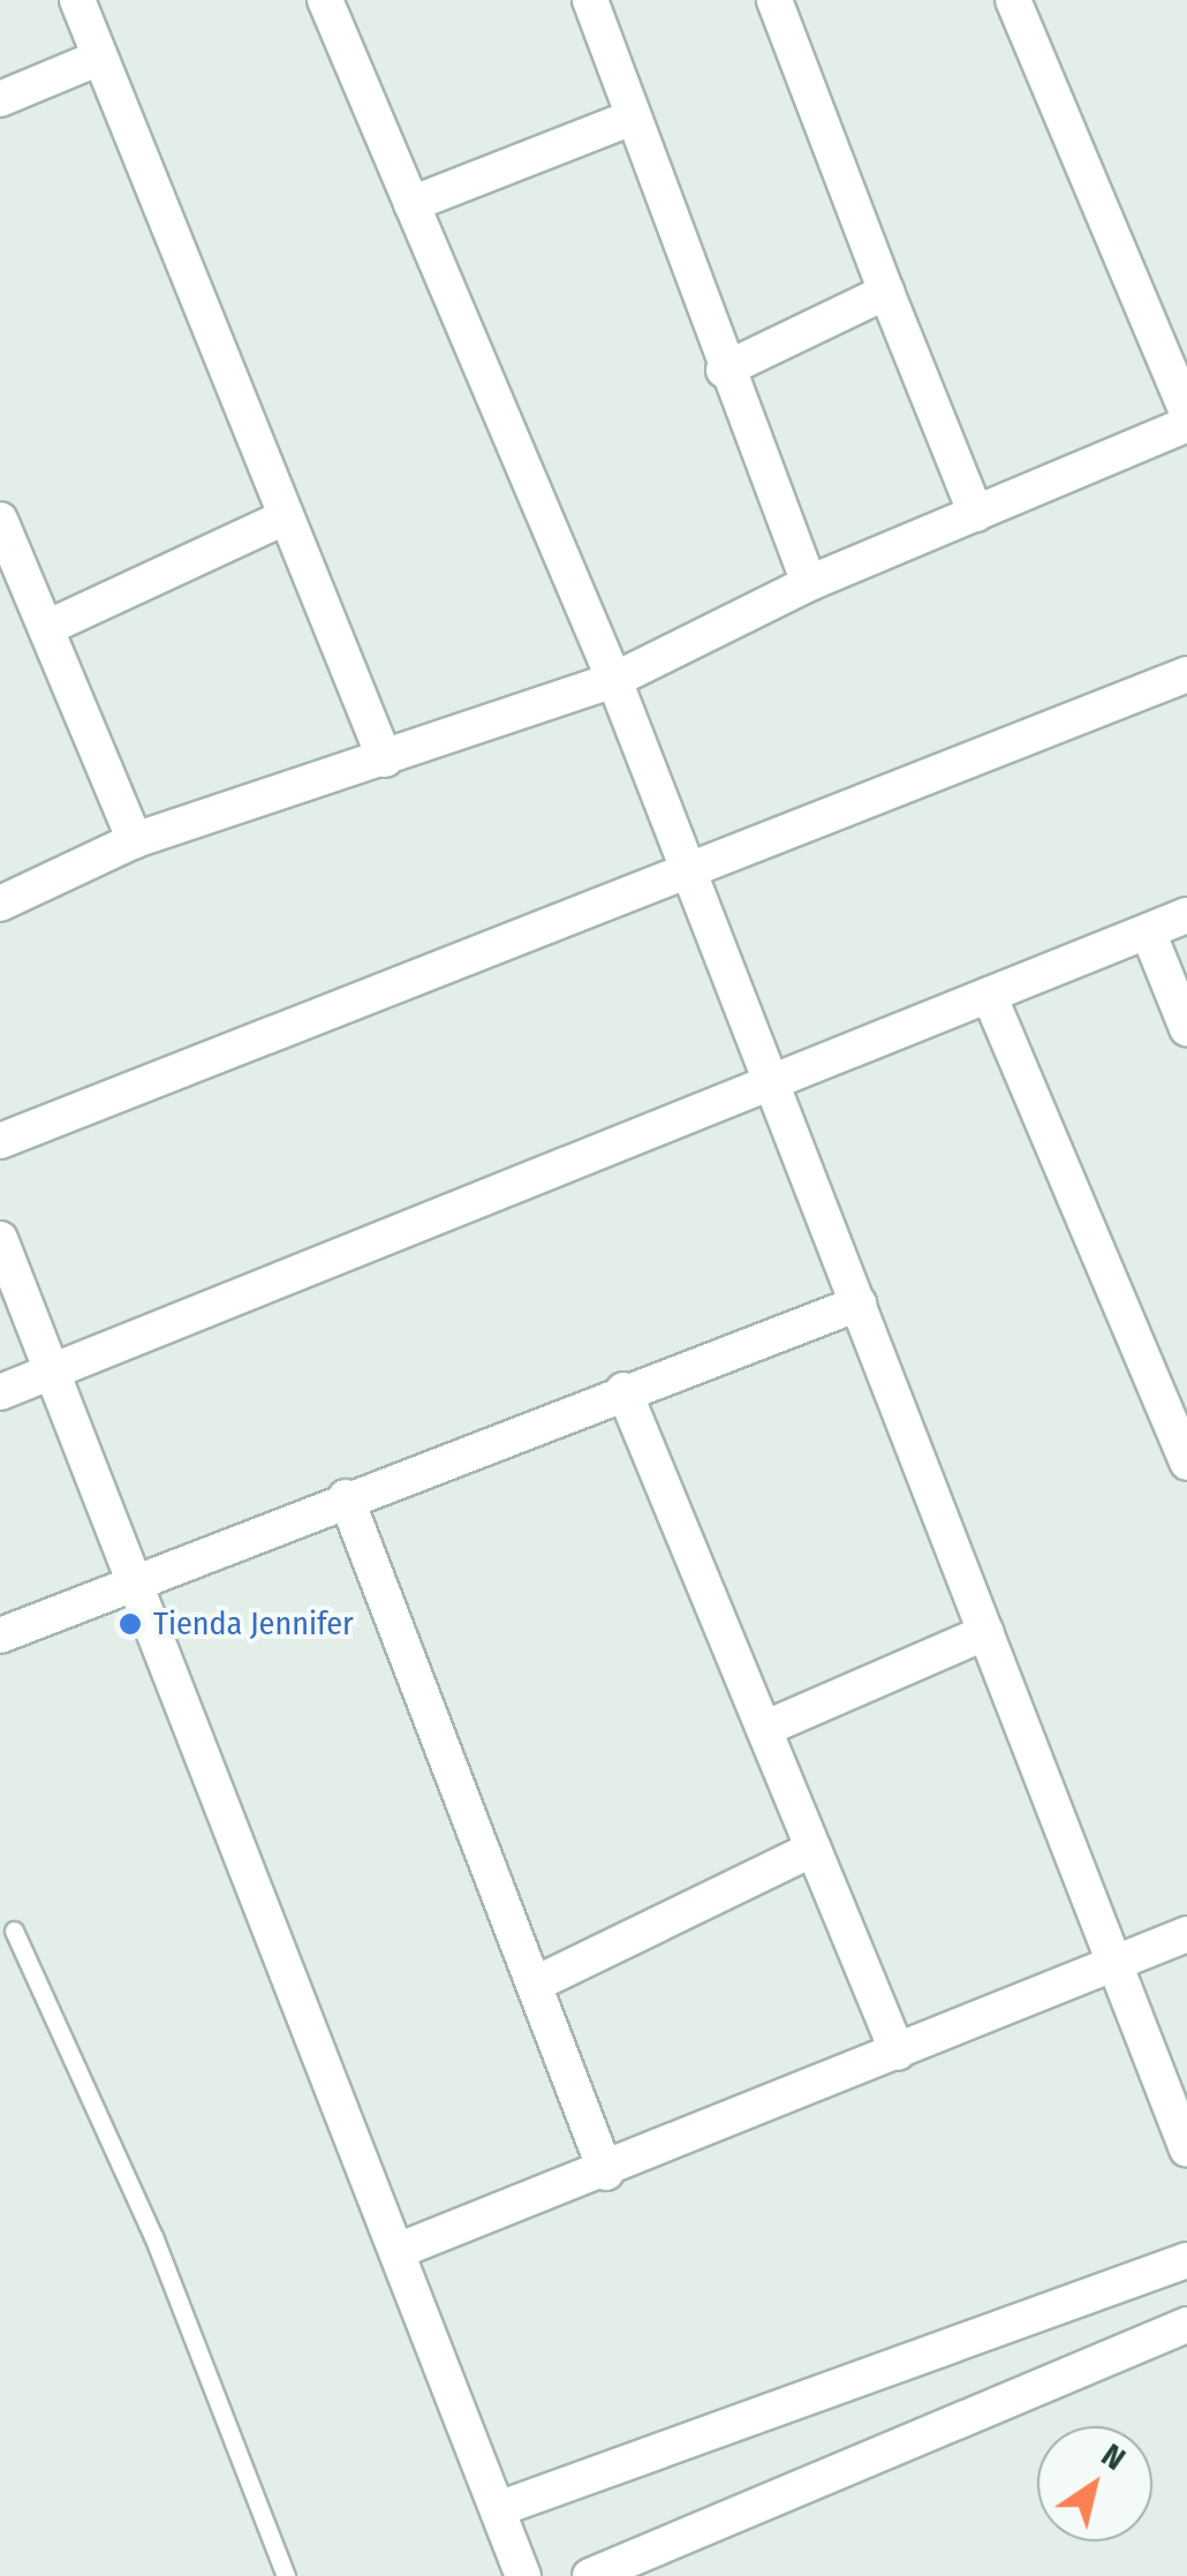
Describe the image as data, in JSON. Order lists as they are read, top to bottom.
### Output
{
  "places": ["Tienda Jennifer"],
  "north": "top right"
}
